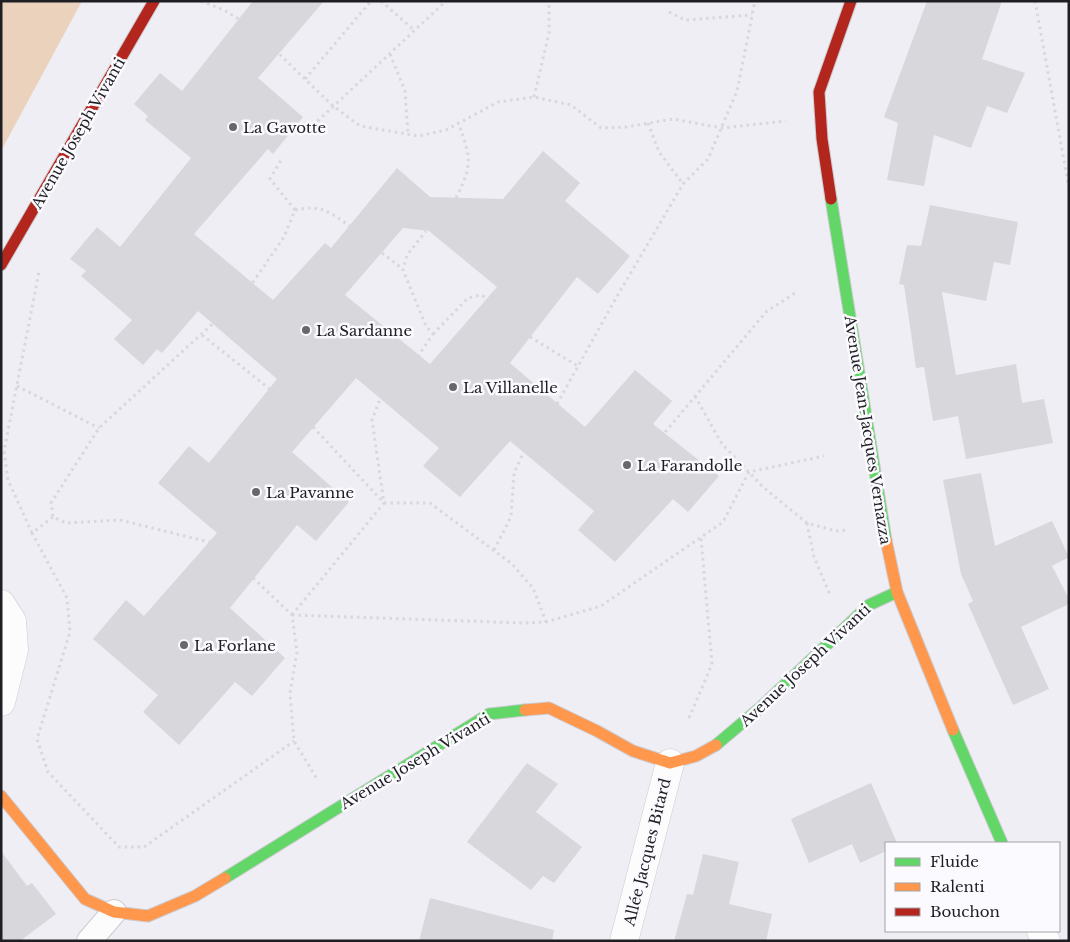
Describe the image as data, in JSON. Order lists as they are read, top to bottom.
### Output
{
  "streets": {
    "street": ["Avenue Joseph Vivanti", "Avenue Jean-Jacques Vernazza", "Allée Jacques Bitard"]
  },
  "crossings": [
    ["Avenue Joseph Vivanti", "Avenue Jean-Jacques Vernazza"],
    ["Avenue Joseph Vivanti", "Allée Jacques Bitard"]
  ],
  "places": [
    "La Gavotte",
    "La Sardanne",
    "La Villanelle",
    "La Farandolle",
    "La Pavanne",
    "La Forlane"
  ],
  "legend": ["Fluide", "Ralenti", "Bouchon"]
}
